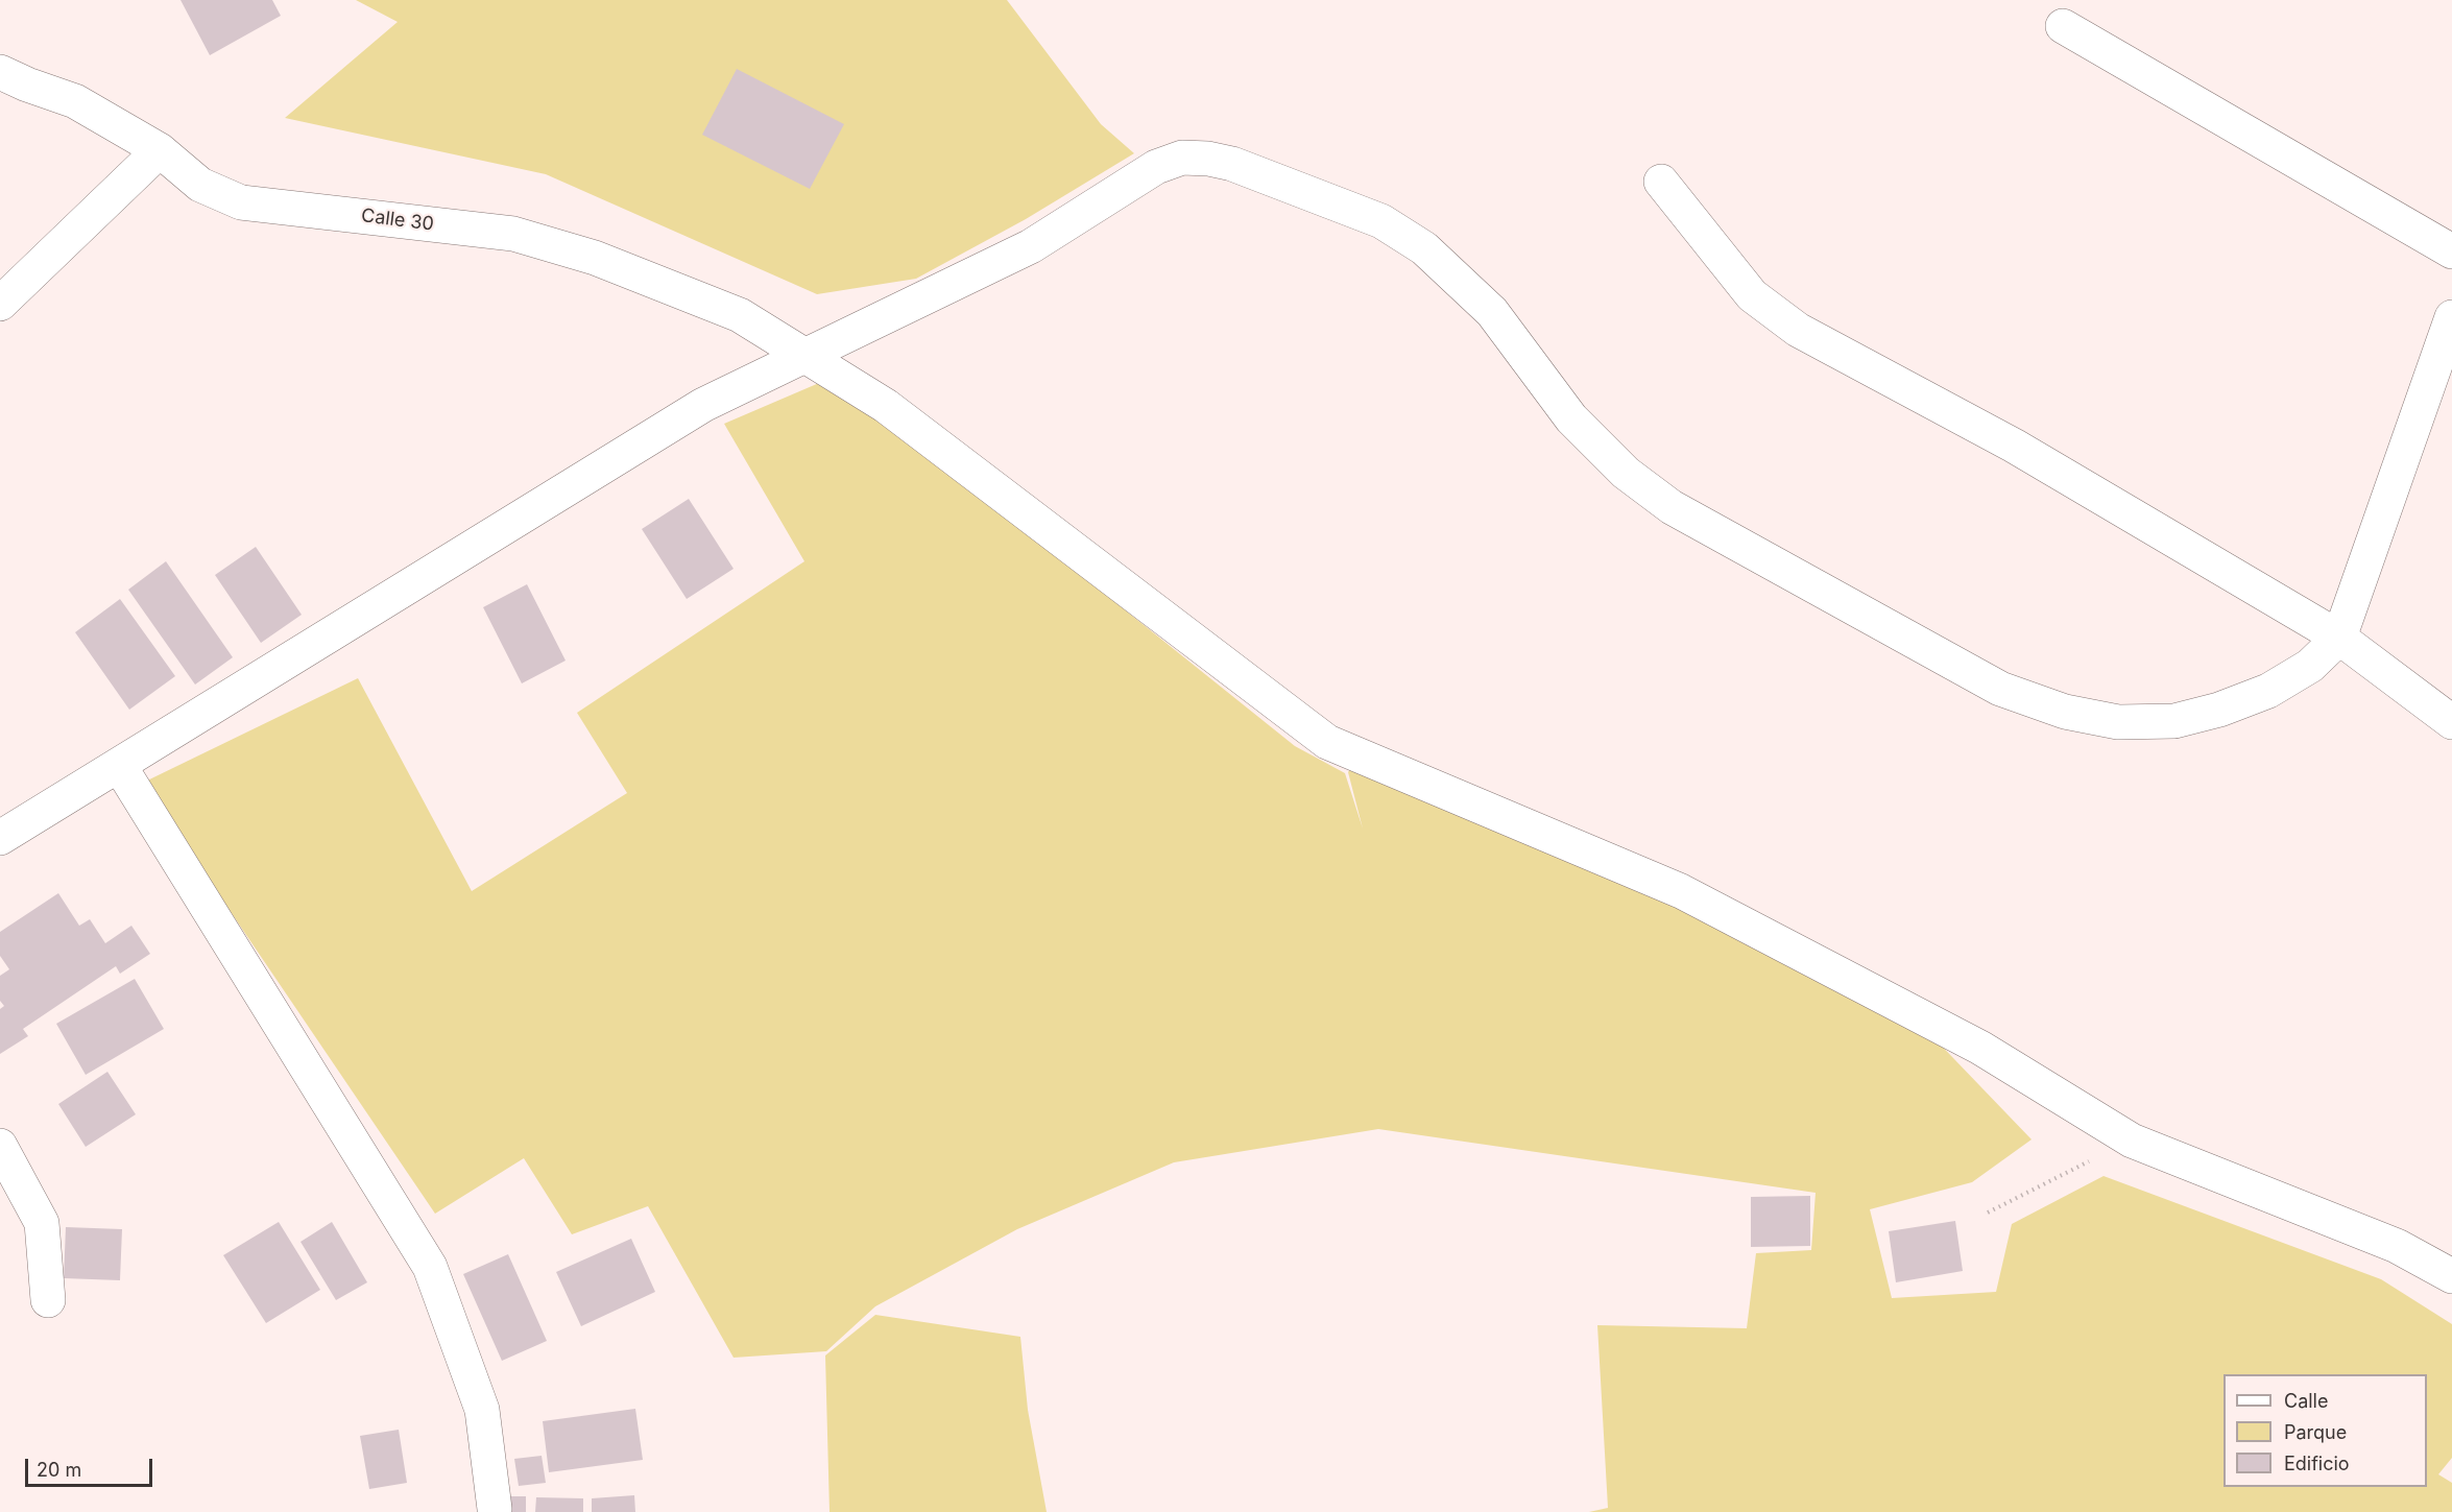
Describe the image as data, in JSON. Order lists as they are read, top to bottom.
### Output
{
  "streets": {
    "street": ["Calle 30"]
  },
  "legend": ["Calle", "Parque", "Edificio"],
  "scale_bar": "20 m"
}
